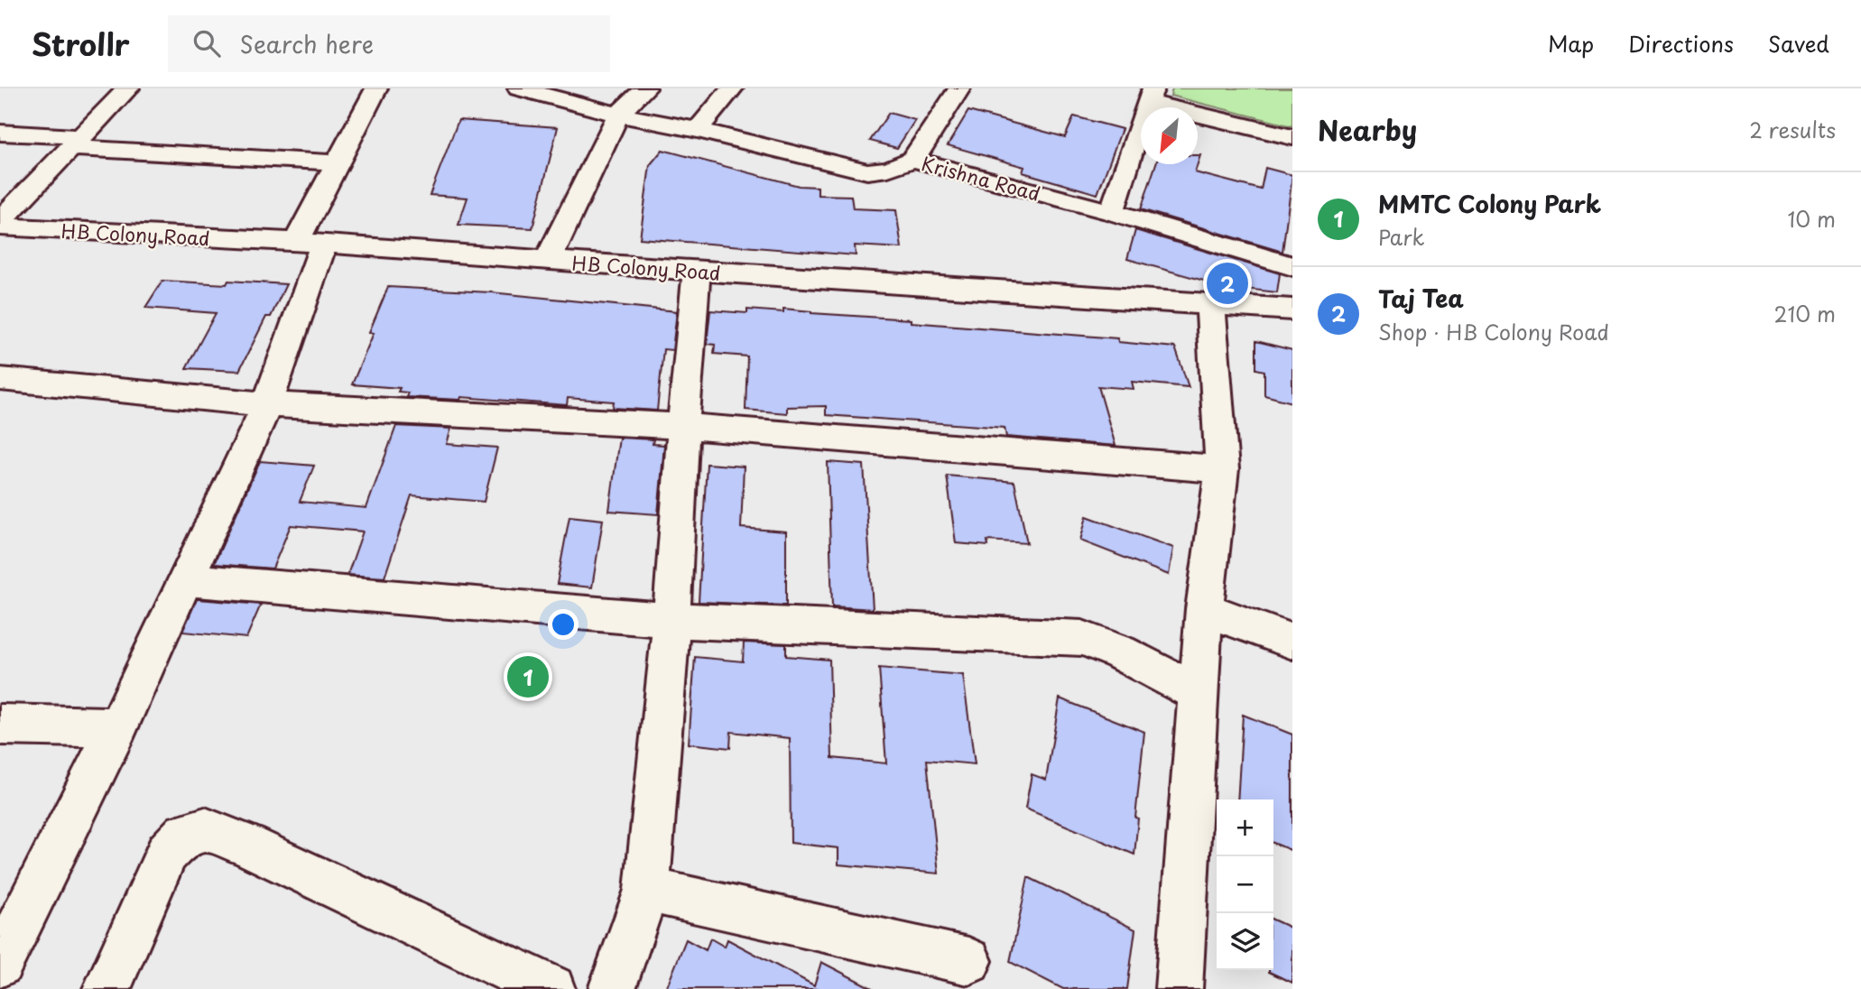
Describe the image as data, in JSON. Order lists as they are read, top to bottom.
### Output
{
  "streets": {
    "street": ["Krishna Road", "HB Colony Road"]
  },
  "north": "bottom left",
  "page": {
    "header": "Strollr",
    "search": "Search here",
    "nav": ["Map", "Directions", "Saved"],
    "heading": ["Nearby", "2 results"],
    "list": [
      {
        "mark": "1",
        "name": "MMTC Colony Park",
        "note": "Park",
        "value": "10 m"
      },
      {
        "mark": "2",
        "name": "Taj Tea",
        "note": "Shop · HB Colony Road",
        "value": "210 m"
      }
    ],
    "pins": ["2", "1"],
    "map_buttons": ["+", "−"]
  }
}
